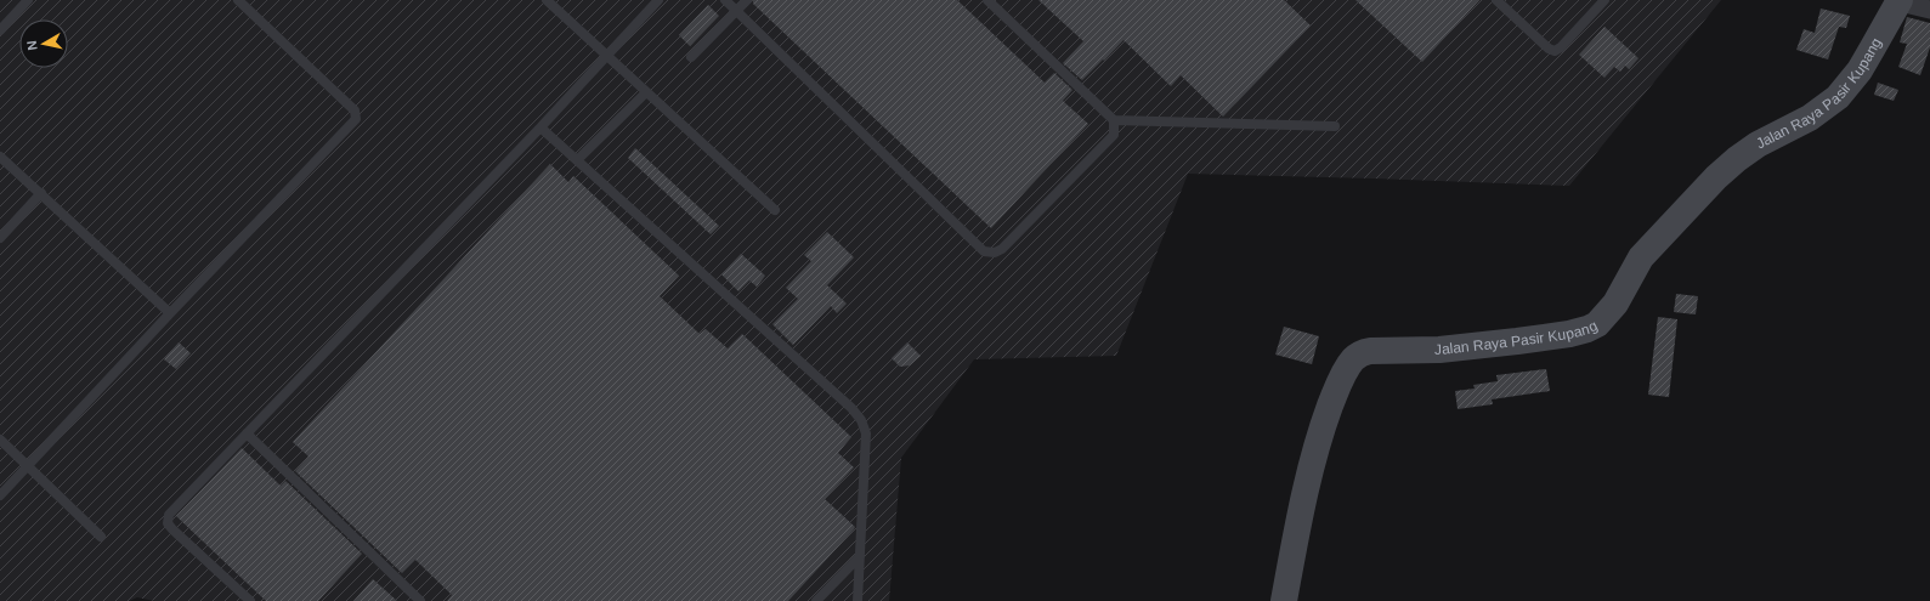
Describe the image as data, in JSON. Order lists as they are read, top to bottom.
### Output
{
  "streets": {
    "street": ["Jalan Raya Pasir Kupang"]
  },
  "north": "left"
}
